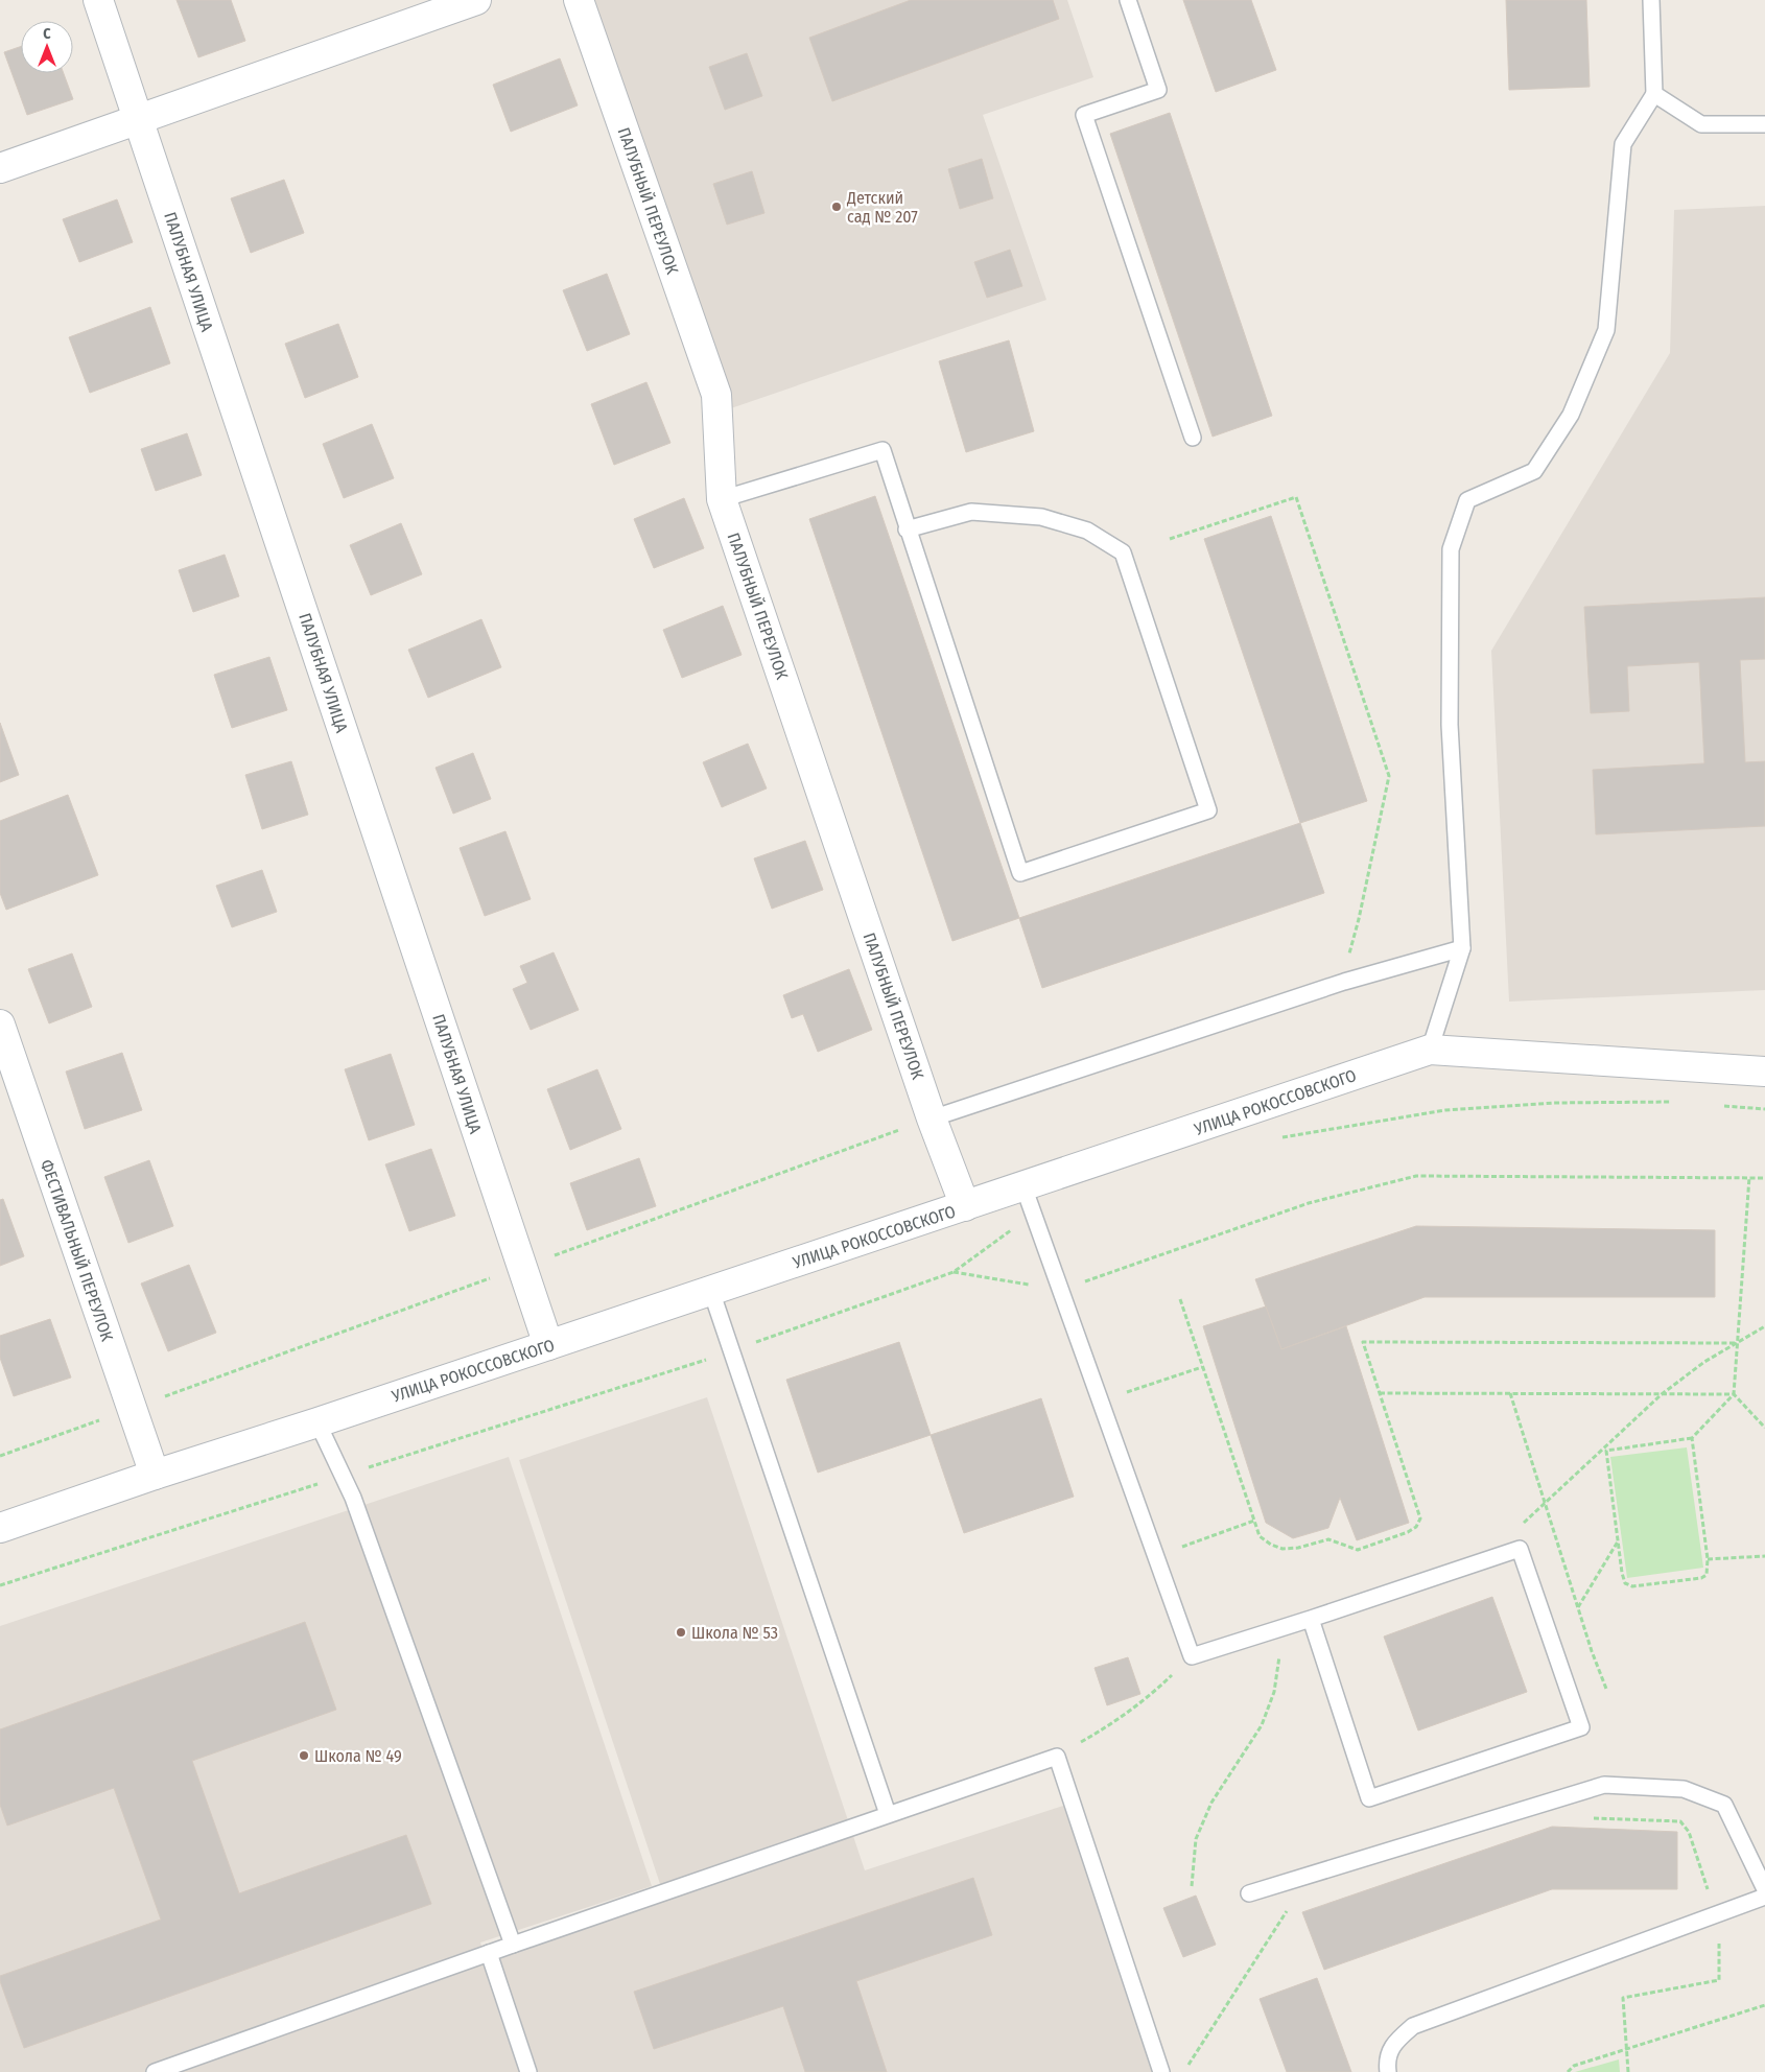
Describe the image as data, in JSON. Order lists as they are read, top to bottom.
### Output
{
  "streets": {
    "street": [
      "ПАЛУБНЫЙ ПЕРЕУЛОК",
      "ПАЛУБНАЯ УЛИЦА",
      "УЛИЦА РОКОССОВСКОГО",
      "ФЕСТИВАЛЬНЫЙ ПЕРЕУЛОК"
    ]
  },
  "crossings": [
    ["ПАЛУБНЫЙ ПЕРЕУЛОК", "УЛИЦА РОКОССОВСКОГО"],
    ["ПАЛУБНАЯ УЛИЦА", "УЛИЦА РОКОССОВСКОГО"],
    ["УЛИЦА РОКОССОВСКОГО", "ФЕСТИВАЛЬНЫЙ ПЕРЕУЛОК"]
  ],
  "places": ["Детский сад № 207", "Школа № 53", "Школа № 49"],
  "north": "top"
}
